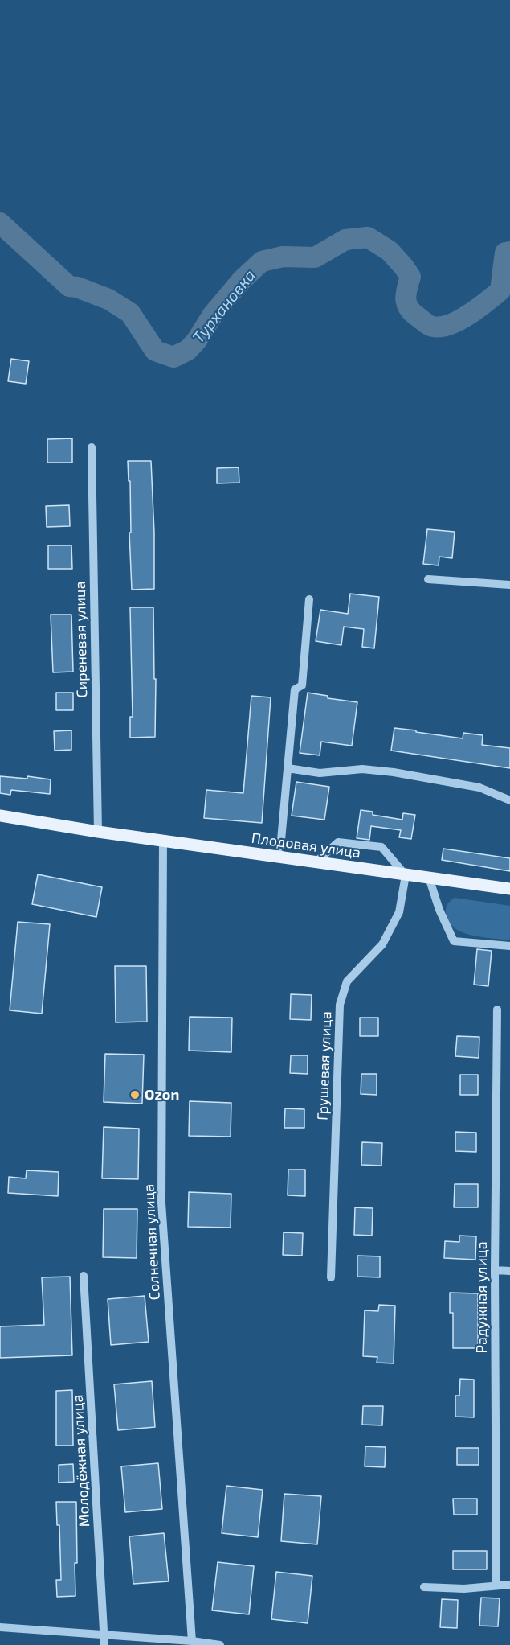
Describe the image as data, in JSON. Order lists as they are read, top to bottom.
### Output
{
  "streets": {
    "main road": ["Плодовая улица"],
    "street": [
      "Сиреневая улица",
      "Грушевая улица",
      "Солнечная улица",
      "Радужная улица",
      "Молодёжная улица"
    ]
  },
  "crossings": [
    ["Сиреневая улица", "Плодовая улица"],
    ["Плодовая улица", "Грушевая улица"],
    ["Плодовая улица", "Солнечная улица"]
  ],
  "water": ["Турхановка"],
  "places": ["Ozon"]
}
